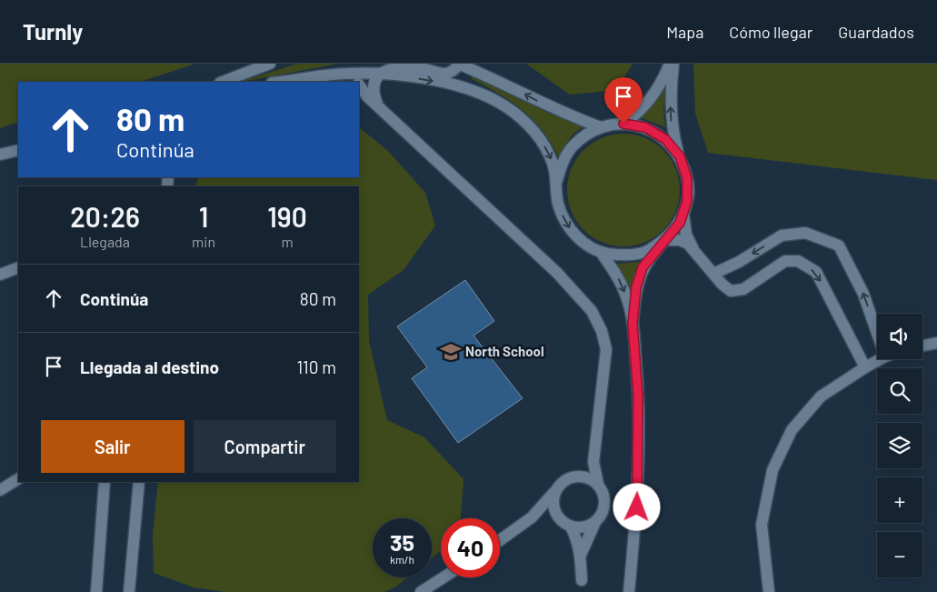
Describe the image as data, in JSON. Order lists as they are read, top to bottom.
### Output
{
  "places": {
    "school or university": ["North School"]
  },
  "page": {
    "header": "Turnly",
    "nav": ["Mapa", "Cómo llegar", "Guardados"],
    "turn": ["80 m", "Continúa"],
    "eta": [
      "20:26",
      "Llegada",
      "1",
      "min",
      "190",
      "m"
    ],
    "list": [
      {
        "name": "Continúa",
        "value": "80 m"
      },
      {
        "name": "Llegada al destino",
        "value": "110 m"
      }
    ],
    "map_buttons": ["+", "−"],
    "buttons": ["Salir", "Compartir"],
    "speed": "35 km/h",
    "limit": "40"
  }
}
